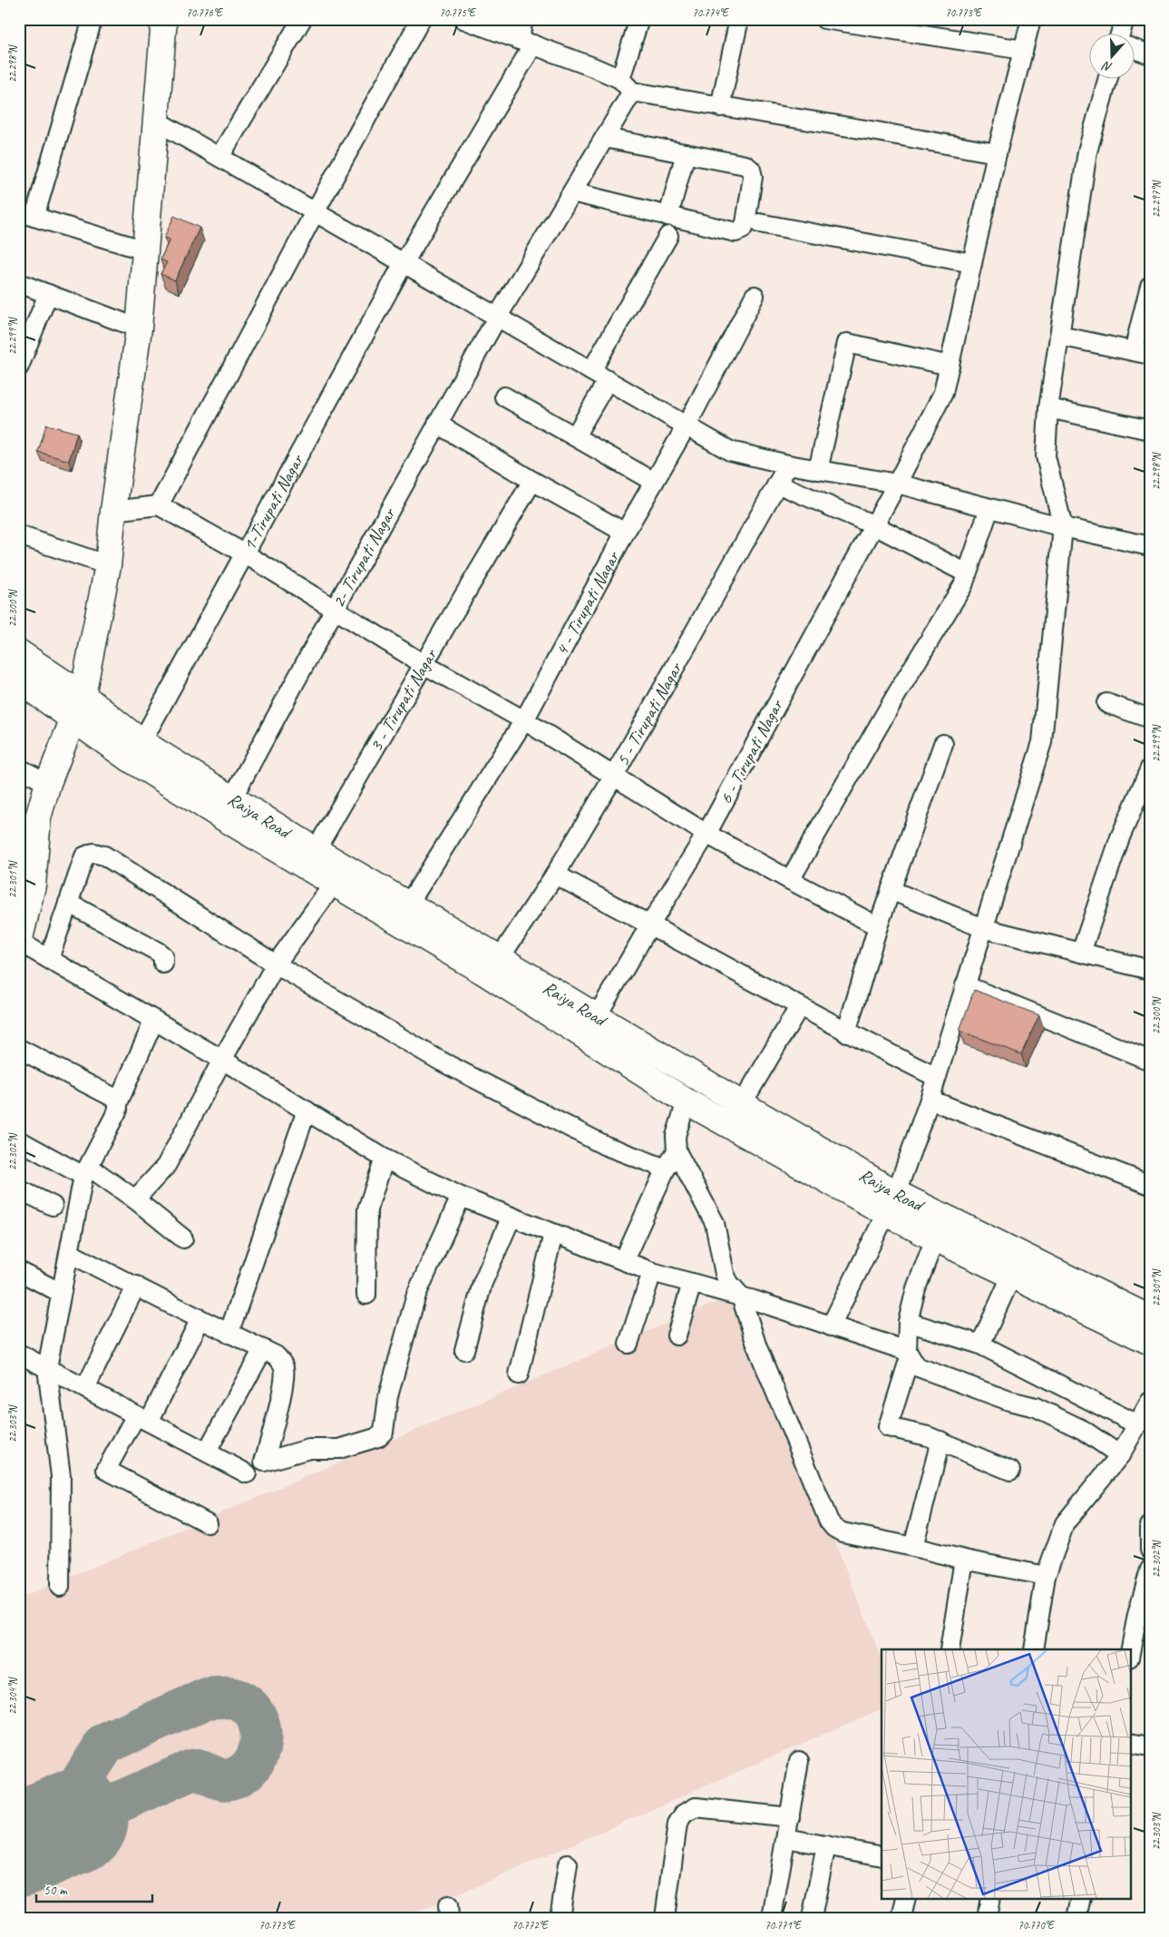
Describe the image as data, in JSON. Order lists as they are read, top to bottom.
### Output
{
  "streets": {
    "street": [
      "1-Tirupati Nagar",
      "2- Tirupati Nagar",
      "4 - Tirupati Nagar",
      "3 - Tirupati Nagar",
      "5 - Tirupati Nagar",
      "6 - Tirupati Nagar",
      "Raiya Road"
    ]
  },
  "crossings": [
    ["1-Tirupati Nagar", "Raiya Road"],
    ["2- Tirupati Nagar", "Raiya Road"],
    ["4 - Tirupati Nagar", "Raiya Road"],
    ["3 - Tirupati Nagar", "Raiya Road"],
    ["5 - Tirupati Nagar", "Raiya Road"],
    ["6 - Tirupati Nagar", "Raiya Road"]
  ],
  "scale_bar": "50 m",
  "north": "bottom",
  "coordinates": [
    "70.776°E",
    "70.775°E",
    "70.774°E",
    "70.773°E",
    "22.298°N",
    "22.297°N",
    "22.299°N",
    "22.300°N",
    "22.301°N",
    "22.302°N",
    "22.303°N",
    "22.304°N",
    "70.772°E",
    "70.771°E",
    "70.770°E"
  ]
}
